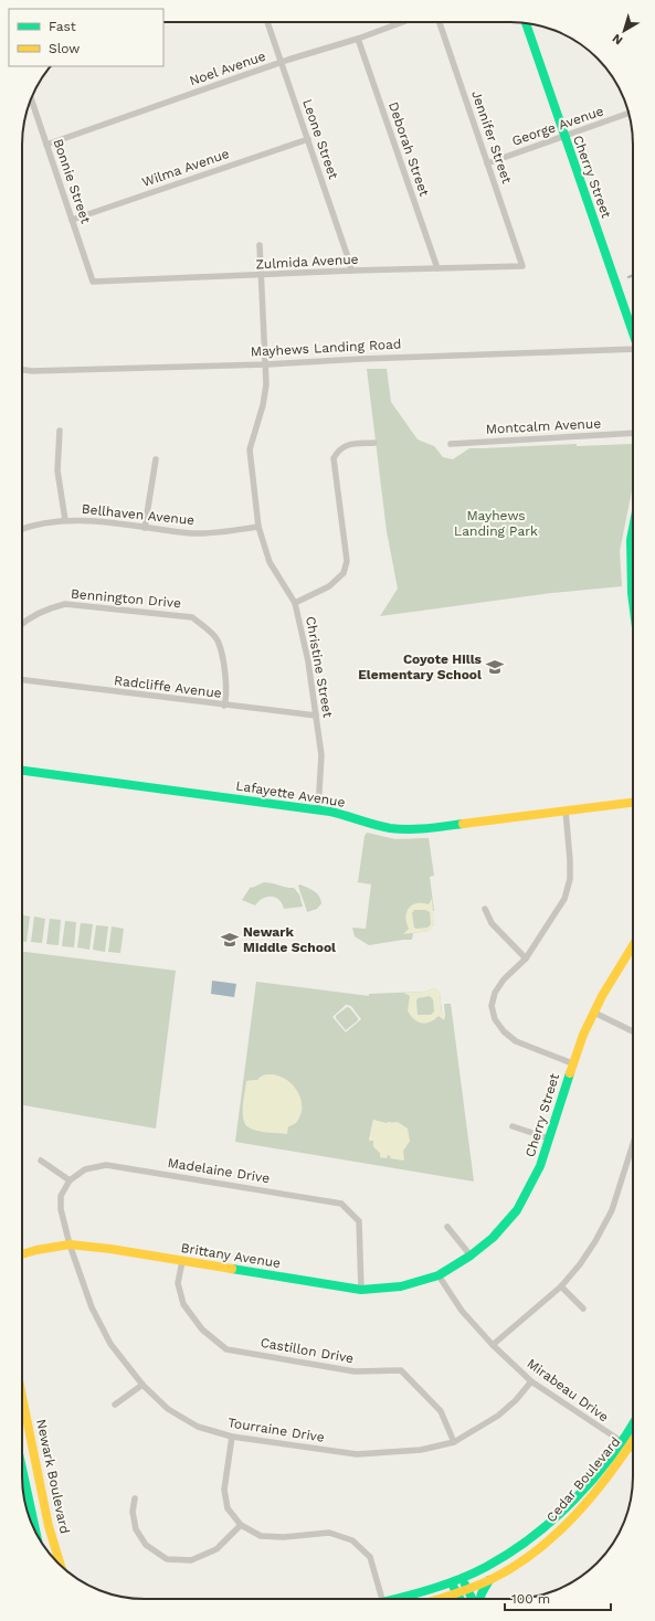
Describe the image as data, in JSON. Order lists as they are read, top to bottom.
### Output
{
  "streets": {
    "street": [
      "Noel Avenue",
      "George Avenue",
      "Jennifer Street",
      "Leone Street",
      "Deborah Street",
      "Wilma Avenue",
      "Cherry Street",
      "Bonnie Street",
      "Zulmida Avenue",
      "Mayhews Landing Road",
      "Montcalm Avenue",
      "Bellhaven Avenue",
      "Bennington Drive",
      "Christine Street",
      "Radcliffe Avenue",
      "Lafayette Avenue",
      "Madelaine Drive",
      "Brittany Avenue",
      "Castillon Drive",
      "Mirabeau Drive",
      "Tourraine Drive",
      "Newark Boulevard",
      "Cedar Boulevard"
    ]
  },
  "crossings": [
    ["Noel Avenue", "Leone Street"],
    ["Noel Avenue", "Deborah Street"],
    ["Noel Avenue", "Bonnie Street"],
    ["George Avenue", "Jennifer Street"],
    ["George Avenue", "Cherry Street"],
    ["Jennifer Street", "Zulmida Avenue"],
    ["Leone Street", "Wilma Avenue"],
    ["Leone Street", "Zulmida Avenue"],
    ["Deborah Street", "Zulmida Avenue"],
    ["Wilma Avenue", "Bonnie Street"],
    ["Cherry Street", "Brittany Avenue"],
    ["Cherry Street", "Mirabeau Drive"],
    ["Bonnie Street", "Zulmida Avenue"],
    ["Zulmida Avenue", "Christine Street"],
    ["Mayhews Landing Road", "Christine Street"],
    ["Bellhaven Avenue", "Christine Street"],
    ["Bennington Drive", "Radcliffe Avenue"],
    ["Christine Street", "Radcliffe Avenue"],
    ["Christine Street", "Lafayette Avenue"],
    ["Madelaine Drive", "Brittany Avenue"],
    ["Brittany Avenue", "Castillon Drive"],
    ["Brittany Avenue", "Mirabeau Drive"],
    ["Brittany Avenue", "Tourraine Drive"],
    ["Castillon Drive", "Tourraine Drive"],
    ["Mirabeau Drive", "Tourraine Drive"],
    ["Mirabeau Drive", "Cedar Boulevard"]
  ],
  "parks": ["Mayhews Landing Park"],
  "places": {
    "school or university": ["Coyote Hills Elementary School", "Newark Middle School"]
  },
  "legend": ["Fast", "Slow"],
  "scale_bar": "100 m",
  "north": "bottom left"
}
